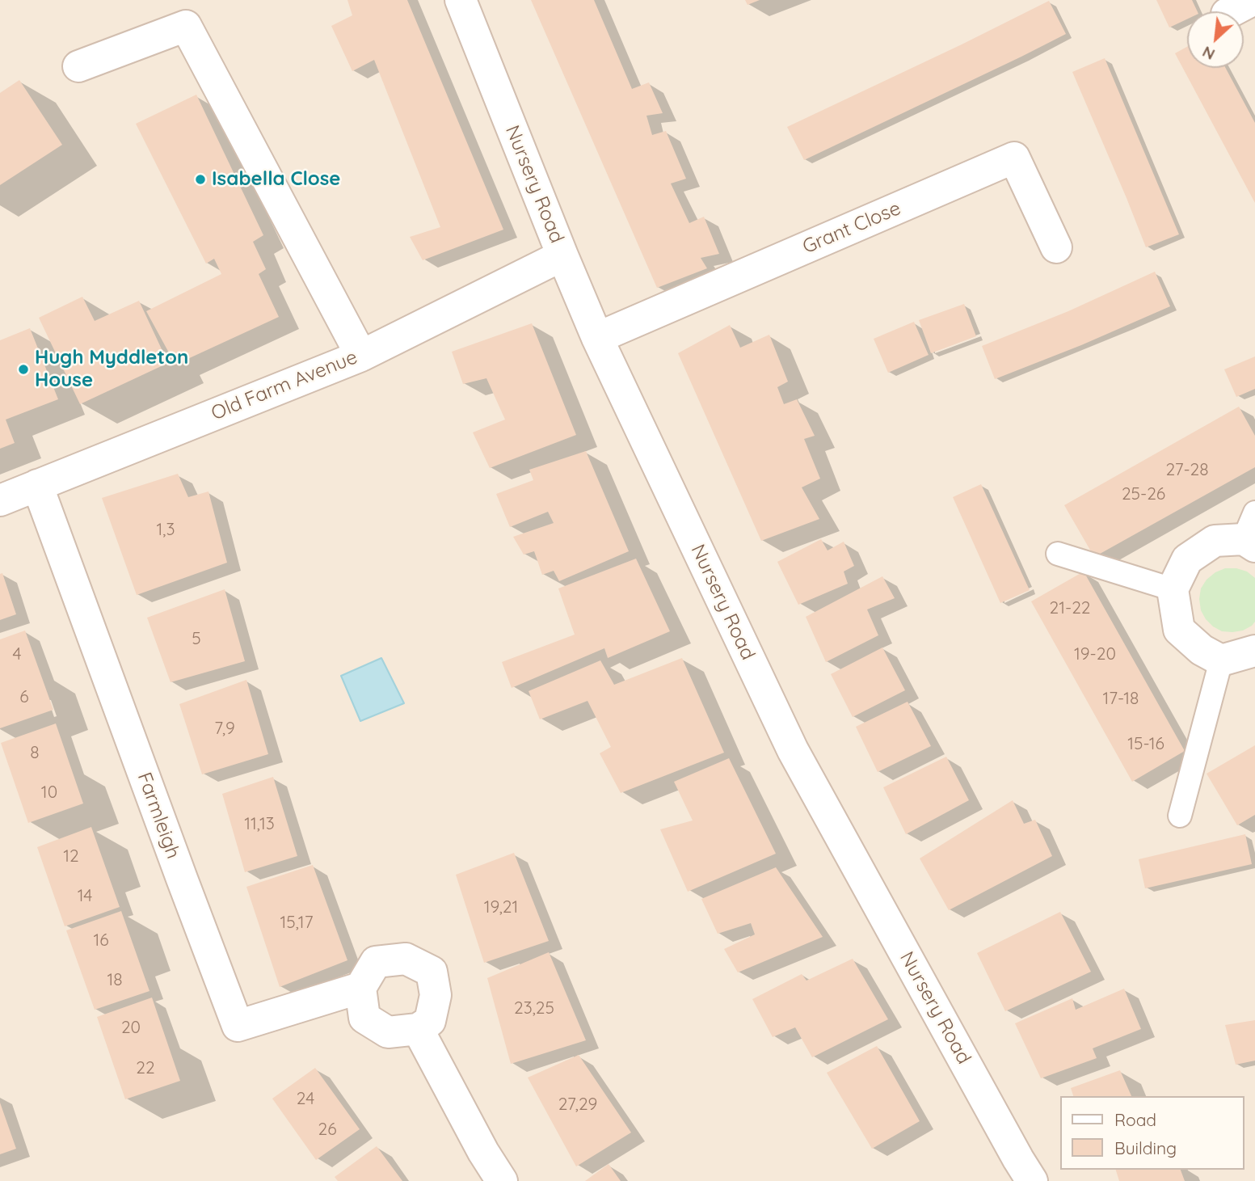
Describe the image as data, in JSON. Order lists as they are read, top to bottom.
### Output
{
  "streets": {
    "street": [
      "Nursery Road",
      "Grant Close",
      "Old Farm Avenue",
      "Farmleigh"
    ]
  },
  "crossings": [
    ["Nursery Road", "Grant Close"],
    ["Nursery Road", "Old Farm Avenue"],
    ["Old Farm Avenue", "Farmleigh"]
  ],
  "places": ["Isabella Close", "Hugh Myddleton House"],
  "house_numbers": [
    "27-28",
    "25-26",
    "1,3",
    "21-22",
    "5",
    "4",
    "19-20",
    "6",
    "17-18",
    "7,9",
    "15-16",
    "8",
    "10",
    "11,13",
    "12",
    "14",
    "19,21",
    "15,17",
    "16",
    "18",
    "23,25",
    "20",
    "22",
    "24",
    "27,29",
    "26"
  ],
  "legend": ["Road", "Building"],
  "north": "bottom left"
}
